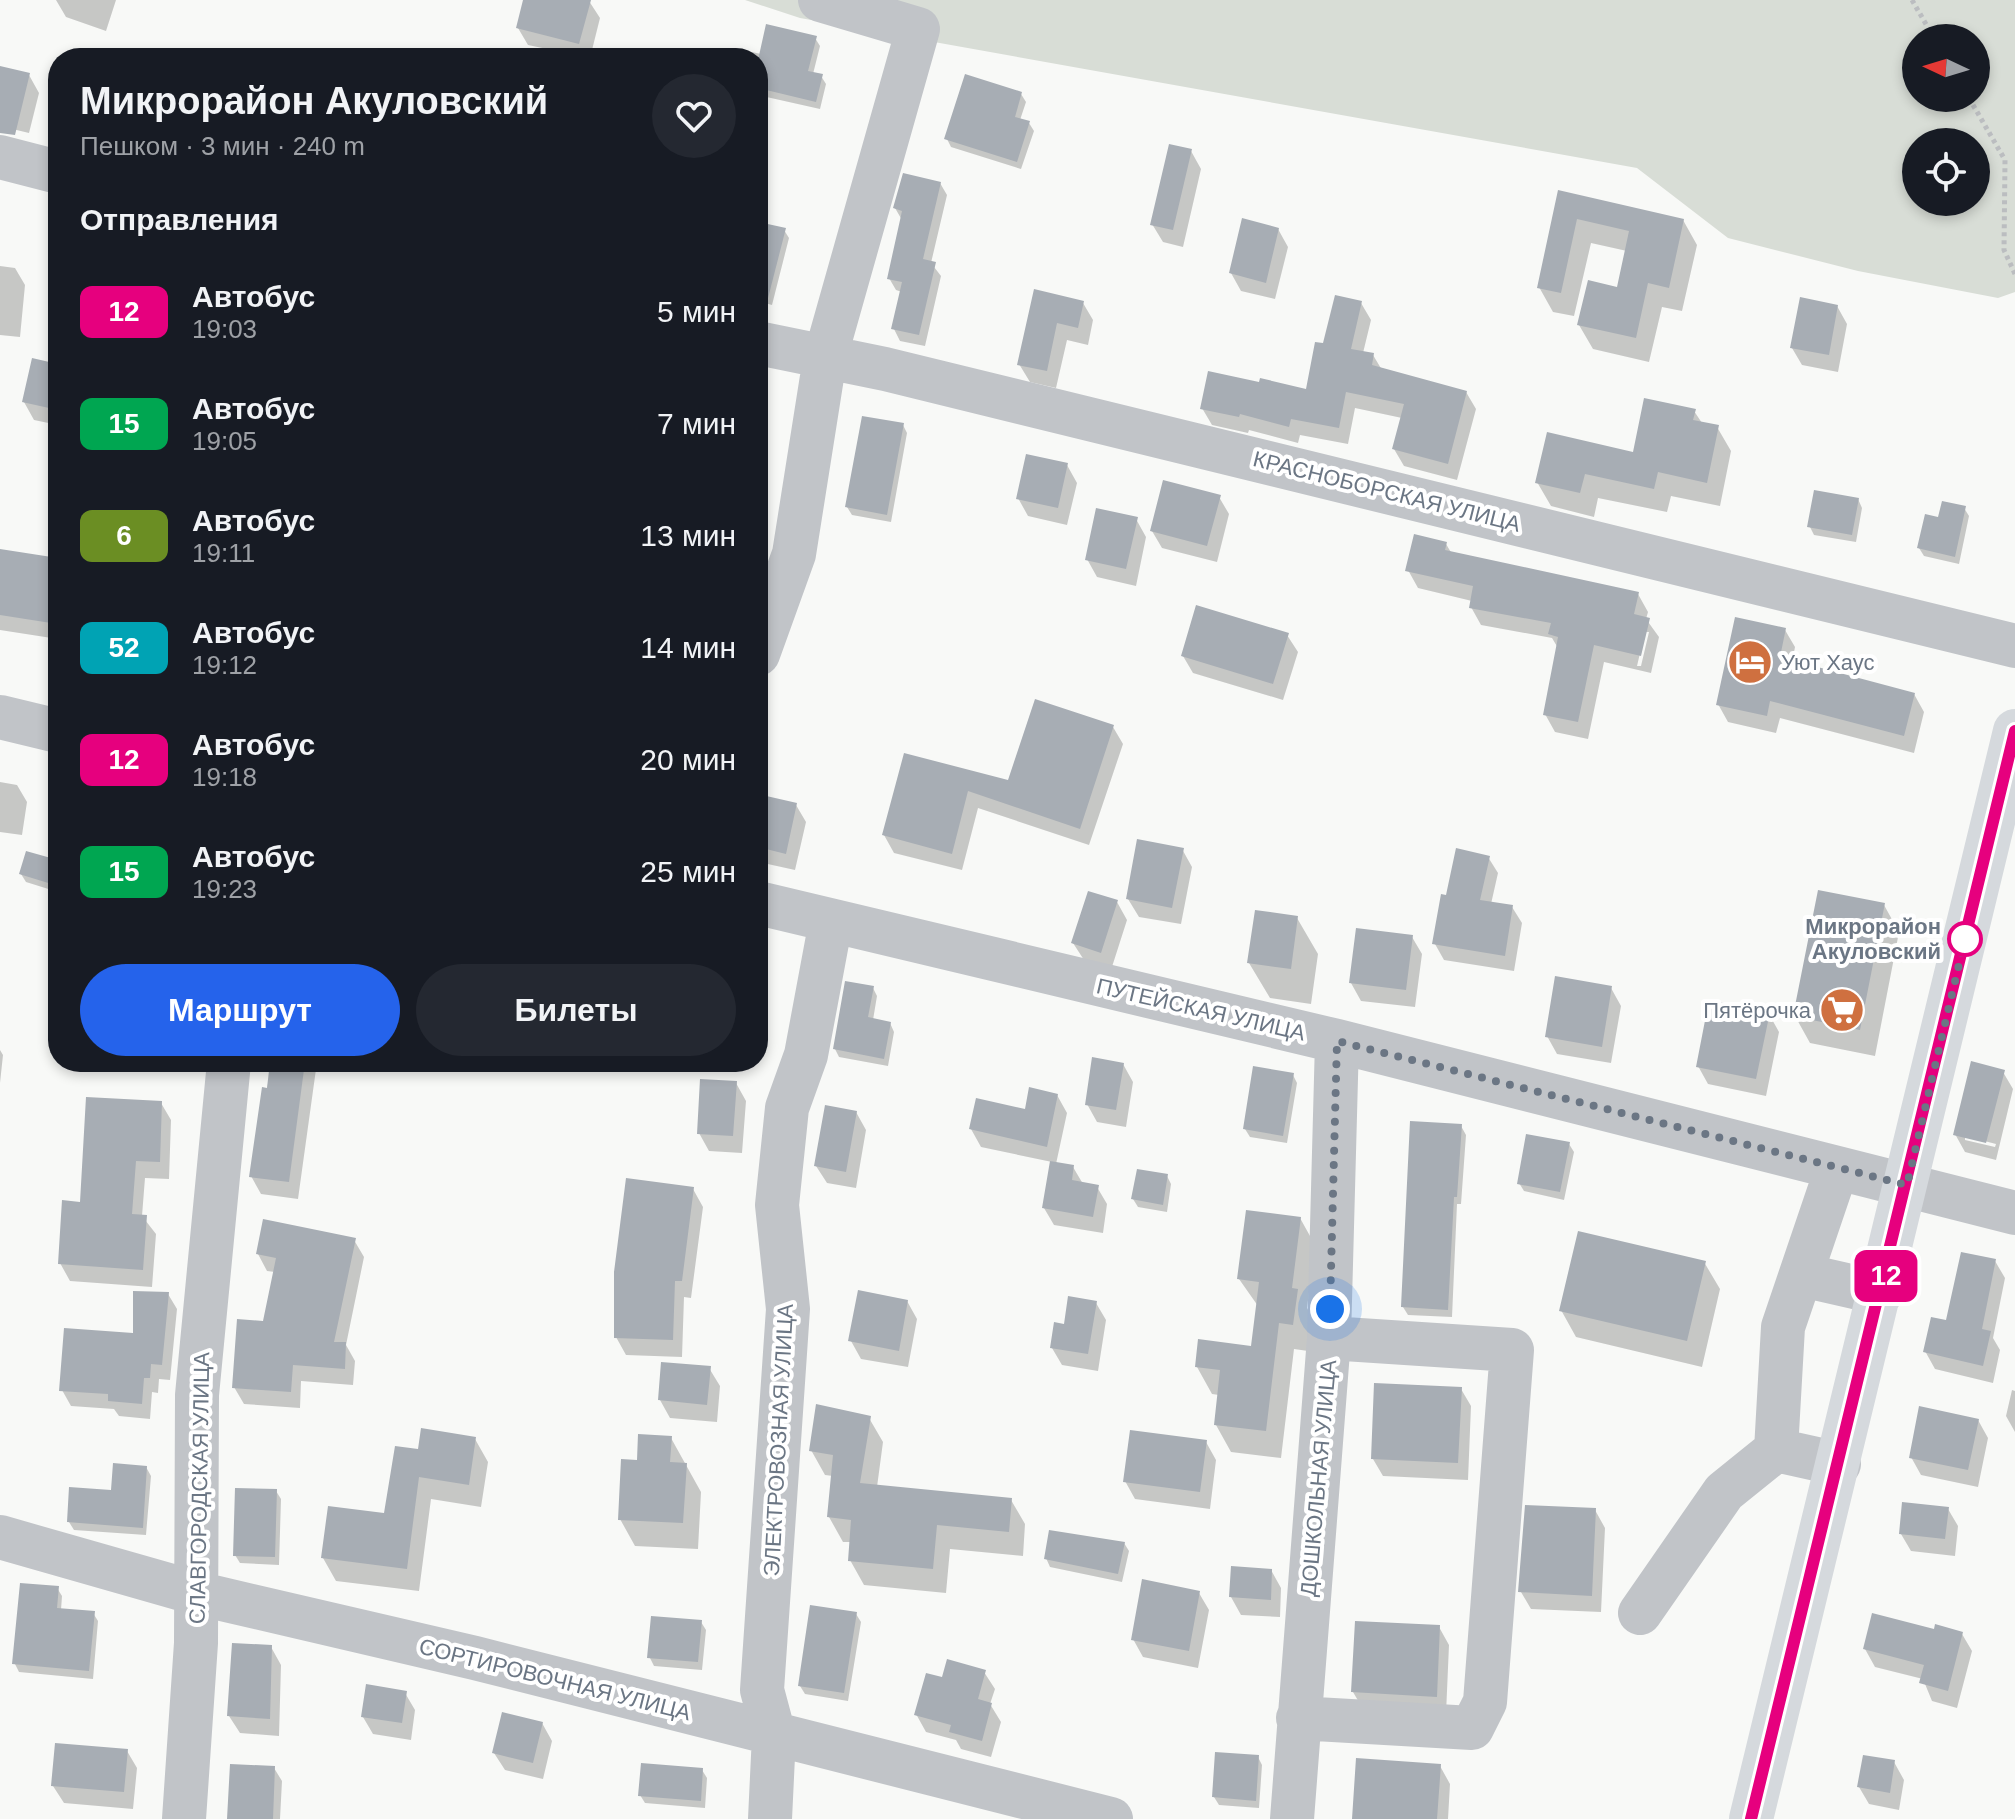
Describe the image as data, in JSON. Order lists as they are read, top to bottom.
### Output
{
  "streets": {
    "street": [
      "КРАСНОБОРСКАЯ УЛИЦА",
      "ПУТЕЙСКАЯ УЛИЦА",
      "ЭЛЕКТРОВОЗНАЯ УЛИЦА",
      "ДОШКОЛЬНАЯ УЛИЦА",
      "СЛАВГОРОДСКАЯ УЛИЦА",
      "СОРТИРОВОЧНАЯ УЛИЦА"
    ]
  },
  "crossings": [
    ["ПУТЕЙСКАЯ УЛИЦА", "ЭЛЕКТРОВОЗНАЯ УЛИЦА"],
    ["ПУТЕЙСКАЯ УЛИЦА", "ДОШКОЛЬНАЯ УЛИЦА"],
    ["ЭЛЕКТРОВОЗНАЯ УЛИЦА", "СОРТИРОВОЧНАЯ УЛИЦА"],
    ["СЛАВГОРОДСКАЯ УЛИЦА", "СОРТИРОВОЧНАЯ УЛИЦА"]
  ],
  "places": {
    "hotel": ["Уют Хаус"],
    "other": ["Микрорайон Акуловский"],
    "supermarket": ["Пятёрочка"]
  },
  "lines": ["bus line 12"],
  "north": "left",
  "page": {
    "on_map": "12",
    "heading": [
      ["Микрорайон Акуловский", "Пешком · 3 мин · 240 m"],
      "Отправления"
    ],
    "list": [
      {
        "mark": "12",
        "name": "Автобус",
        "note": "19:03",
        "value": "5 мин"
      },
      {
        "mark": "15",
        "name": "Автобус",
        "note": "19:05",
        "value": "7 мин"
      },
      {
        "mark": "6",
        "name": "Автобус",
        "note": "19:11",
        "value": "13 мин"
      },
      {
        "mark": "52",
        "name": "Автобус",
        "note": "19:12",
        "value": "14 мин"
      },
      {
        "mark": "12",
        "name": "Автобус",
        "note": "19:18",
        "value": "20 мин"
      },
      {
        "mark": "15",
        "name": "Автобус",
        "note": "19:23",
        "value": "25 мин"
      }
    ],
    "buttons": ["Маршрут", "Билеты"]
  }
}
